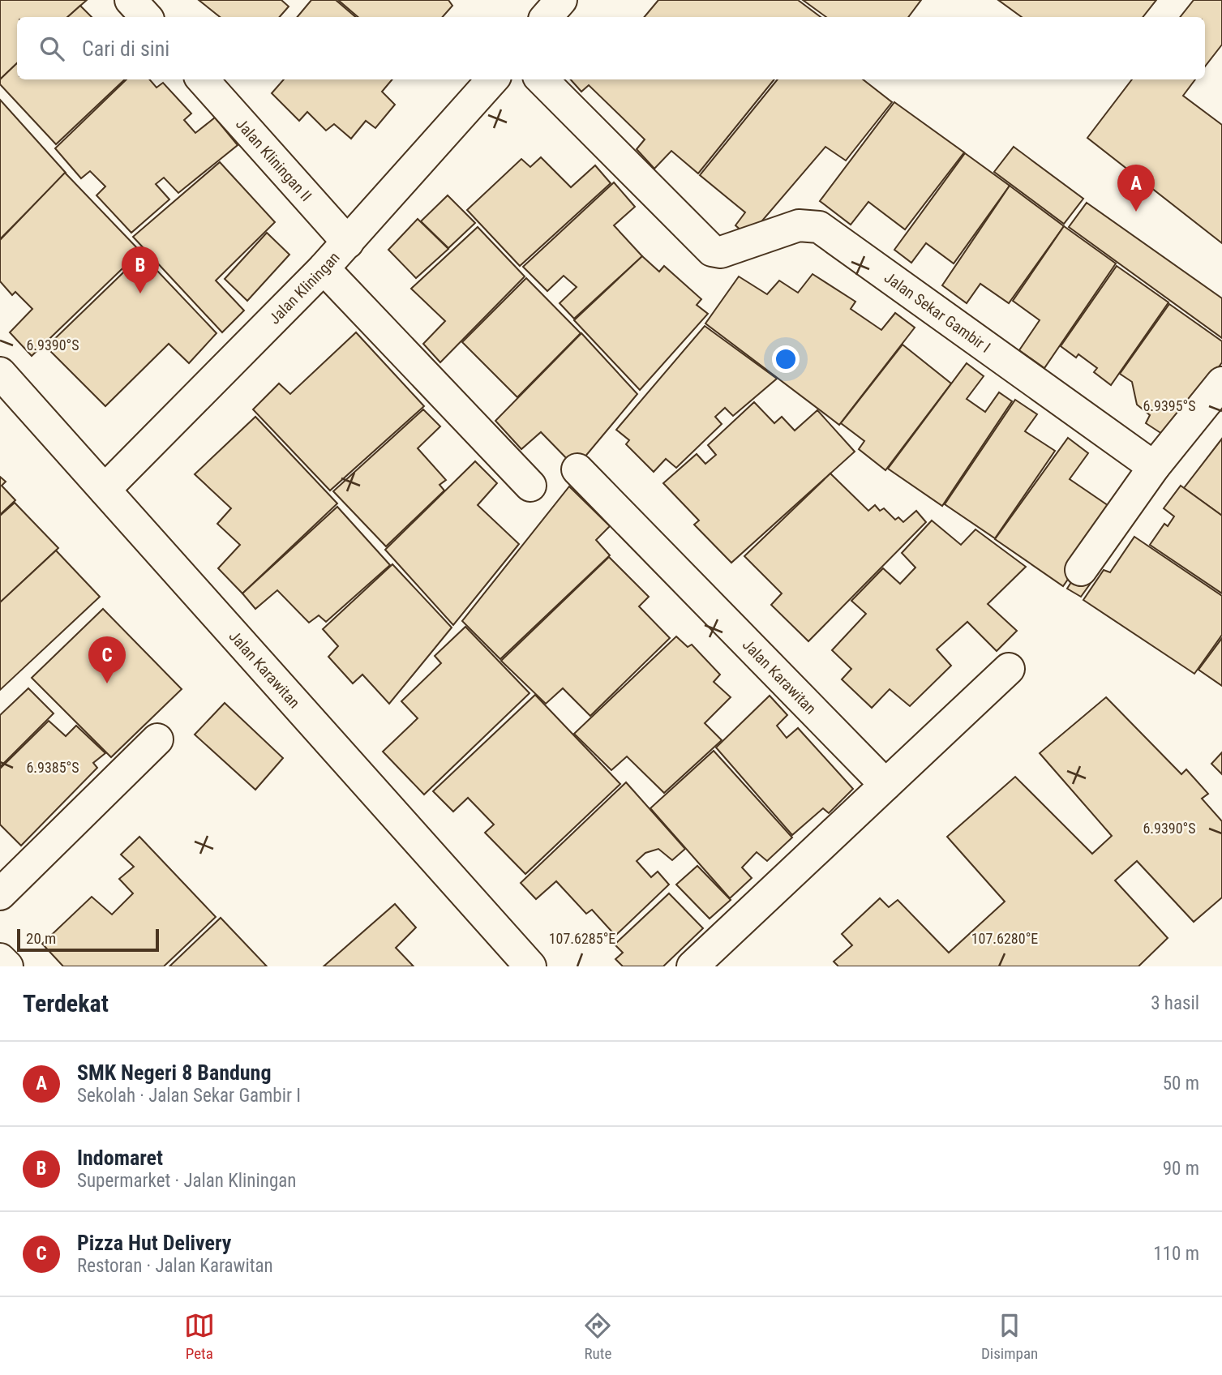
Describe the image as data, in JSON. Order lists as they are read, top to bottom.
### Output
{
  "streets": {
    "street": [
      "Jalan Kliningan II",
      "Jalan Kliningan",
      "Jalan Sekar Gambir I",
      "Jalan Karawitan"
    ]
  },
  "crossings": [
    ["Jalan Kliningan II", "Jalan Kliningan"],
    ["Jalan Kliningan", "Jalan Karawitan"]
  ],
  "scale_bar": "20 m",
  "page": {
    "search": "Cari di sini",
    "pins": ["A", "B", "C"],
    "scale": "20 m",
    "heading": ["Terdekat", "3 hasil"],
    "list": [
      {
        "mark": "A",
        "name": "SMK Negeri 8 Bandung",
        "note": "Sekolah · Jalan Sekar Gambir I",
        "value": "50 m"
      },
      {
        "mark": "B",
        "name": "Indomaret",
        "note": "Supermarket · Jalan Kliningan",
        "value": "90 m"
      },
      {
        "mark": "C",
        "name": "Pizza Hut Delivery",
        "note": "Restoran · Jalan Karawitan",
        "value": "110 m"
      }
    ],
    "nav": ["Peta", "Rute", "Disimpan"]
  },
  "coordinates": [
    "6.9390°S",
    "6.9395°S",
    "6.9385°S",
    "107.6285°E",
    "107.6280°E"
  ]
}
